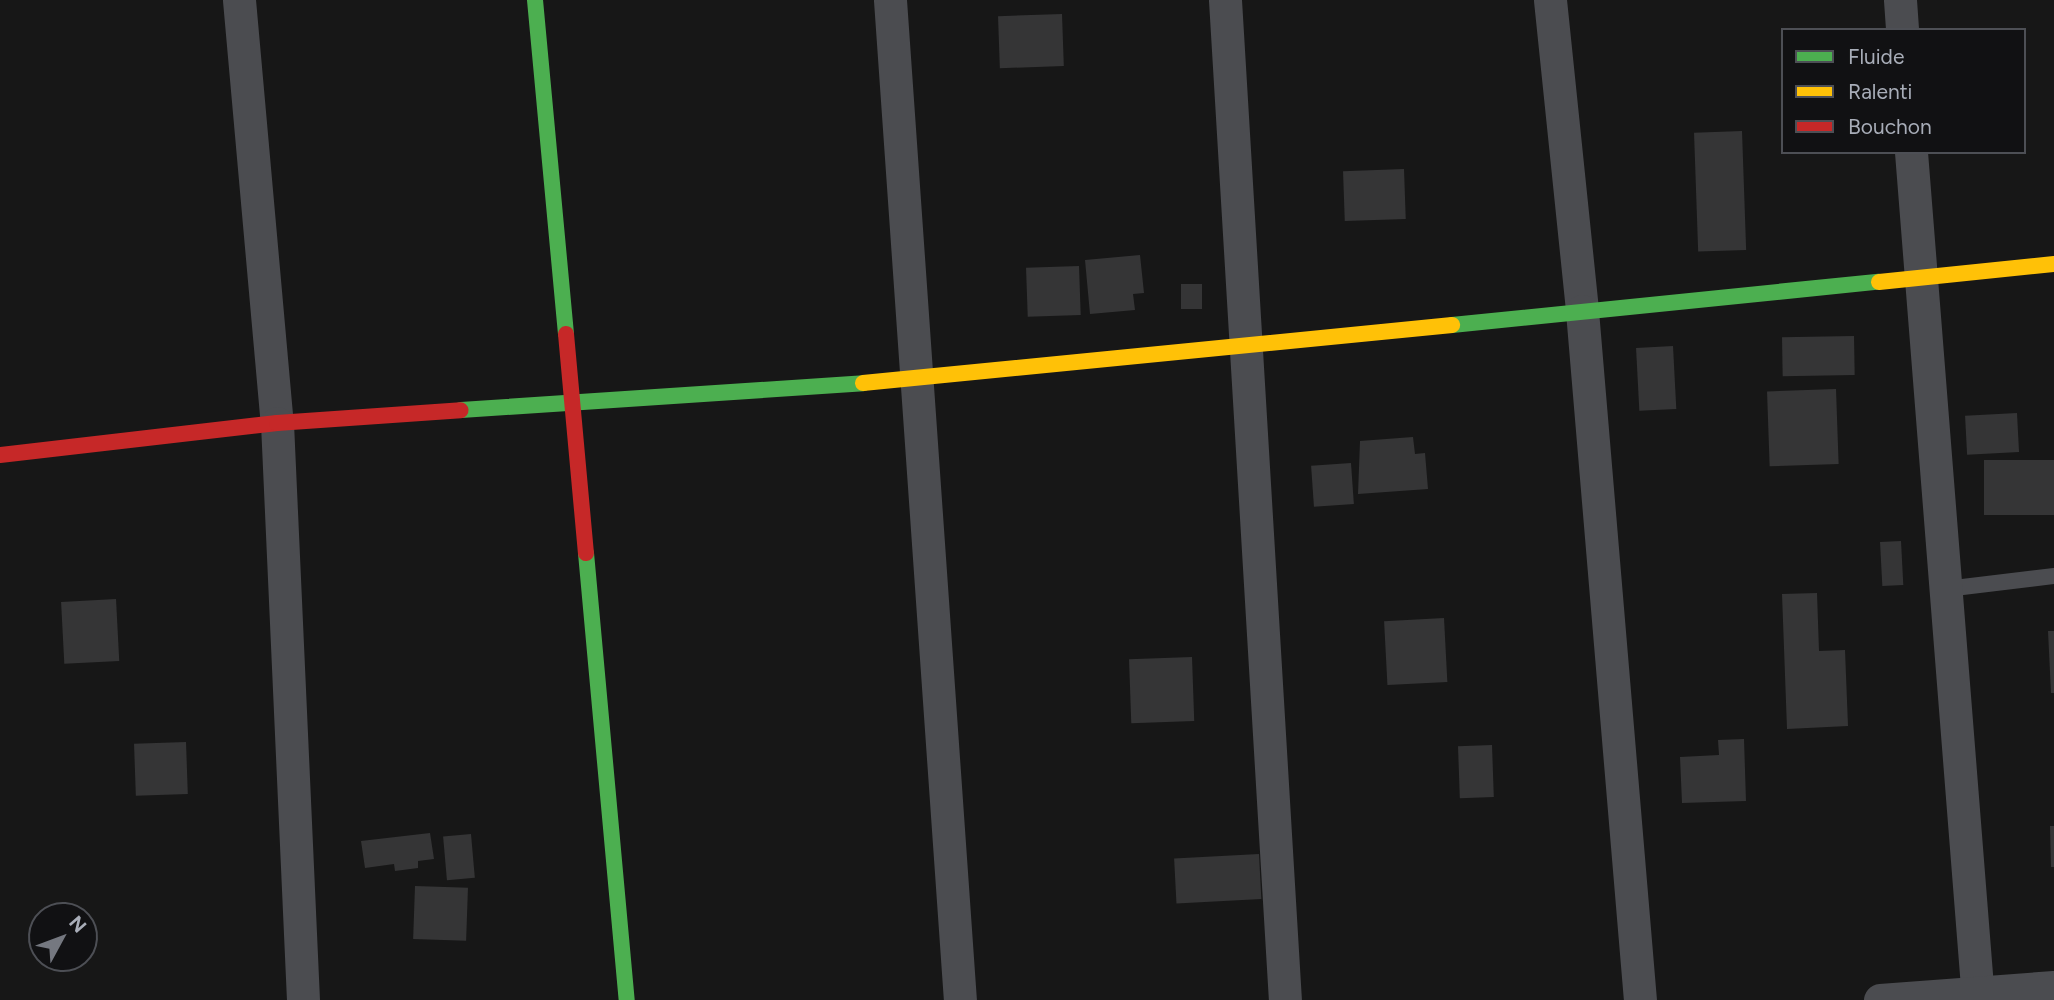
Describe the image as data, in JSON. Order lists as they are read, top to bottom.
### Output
{
  "legend": ["Fluide", "Ralenti", "Bouchon"],
  "north": "top right"
}
